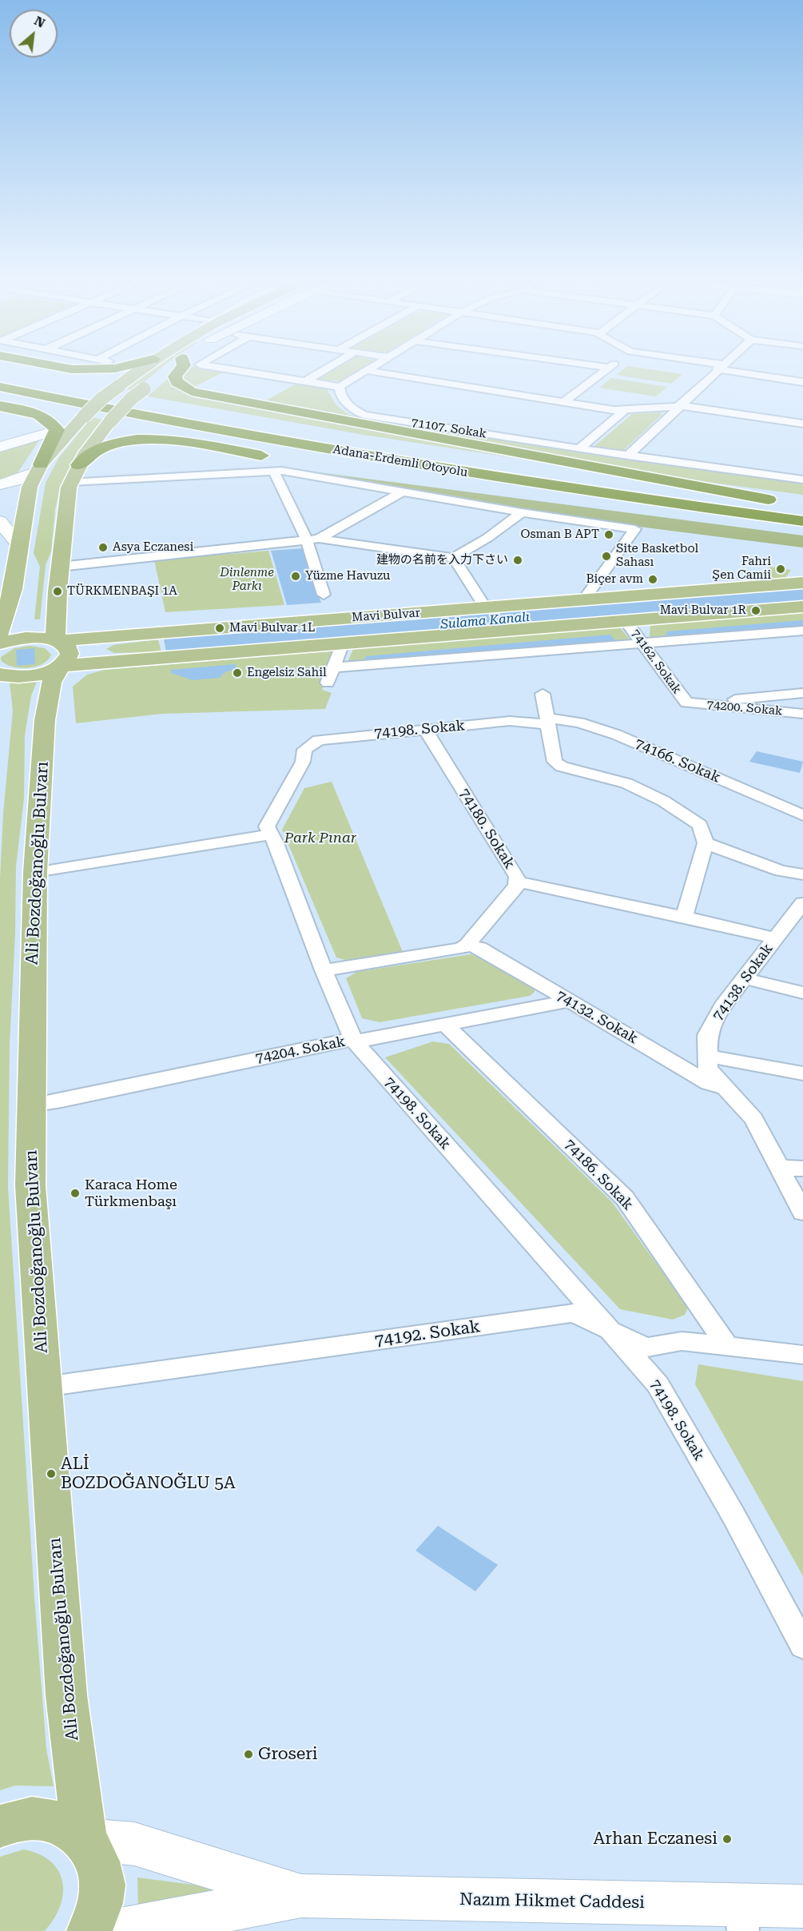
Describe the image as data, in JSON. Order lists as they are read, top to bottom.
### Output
{
  "streets": {
    "highway": ["Adana-Erdemli Otoyolu"],
    "main road": ["Mavi Bulvar", "Ali Bozdoğanoğlu Bulvarı", "Nazım Hikmet Caddesi"],
    "street": [
      "71107. Sokak",
      "74162. Sokak",
      "74200. Sokak",
      "74198. Sokak",
      "74166. Sokak",
      "74180. Sokak",
      "74138. Sokak",
      "74132. Sokak",
      "74204. Sokak",
      "74186. Sokak",
      "74192. Sokak"
    ]
  },
  "crossings": [
    ["Mavi Bulvar", "74162. Sokak"],
    ["Mavi Bulvar", "Ali Bozdoğanoğlu Bulvarı"],
    ["74162. Sokak", "74200. Sokak"],
    ["74198. Sokak", "74166. Sokak"],
    ["74198. Sokak", "74180. Sokak"],
    ["74198. Sokak", "74204. Sokak"],
    ["74198. Sokak", "74192. Sokak"],
    ["74180. Sokak", "74132. Sokak"],
    ["Ali Bozdoğanoğlu Bulvarı", "74204. Sokak"],
    ["Ali Bozdoğanoğlu Bulvarı", "74192. Sokak"],
    ["74138. Sokak", "74132. Sokak"],
    ["74132. Sokak", "74204. Sokak"],
    ["74204. Sokak", "74186. Sokak"],
    ["74186. Sokak", "74192. Sokak"]
  ],
  "water": ["Sulama Kanalı"],
  "parks": ["Dinlenme Parkı", "Park Pınar"],
  "places": [
    "Osman B APT",
    "Asya Eczanesi",
    "Site Basketbol Sahası",
    "建物の名前を入力下さい",
    "Fahri Şen Camii",
    "Yüzme Havuzu",
    "Biçer avm",
    "TÜRKMENBAŞI 1A",
    "Mavi Bulvar 1R",
    "Mavi Bulvar 1L",
    "Engelsiz Sahil",
    "Karaca Home Türkmenbaşı",
    "ALİ BOZDOĞANOĞLU 5A",
    "Groseri",
    "Arhan Eczanesi"
  ],
  "north": "top right"
}
